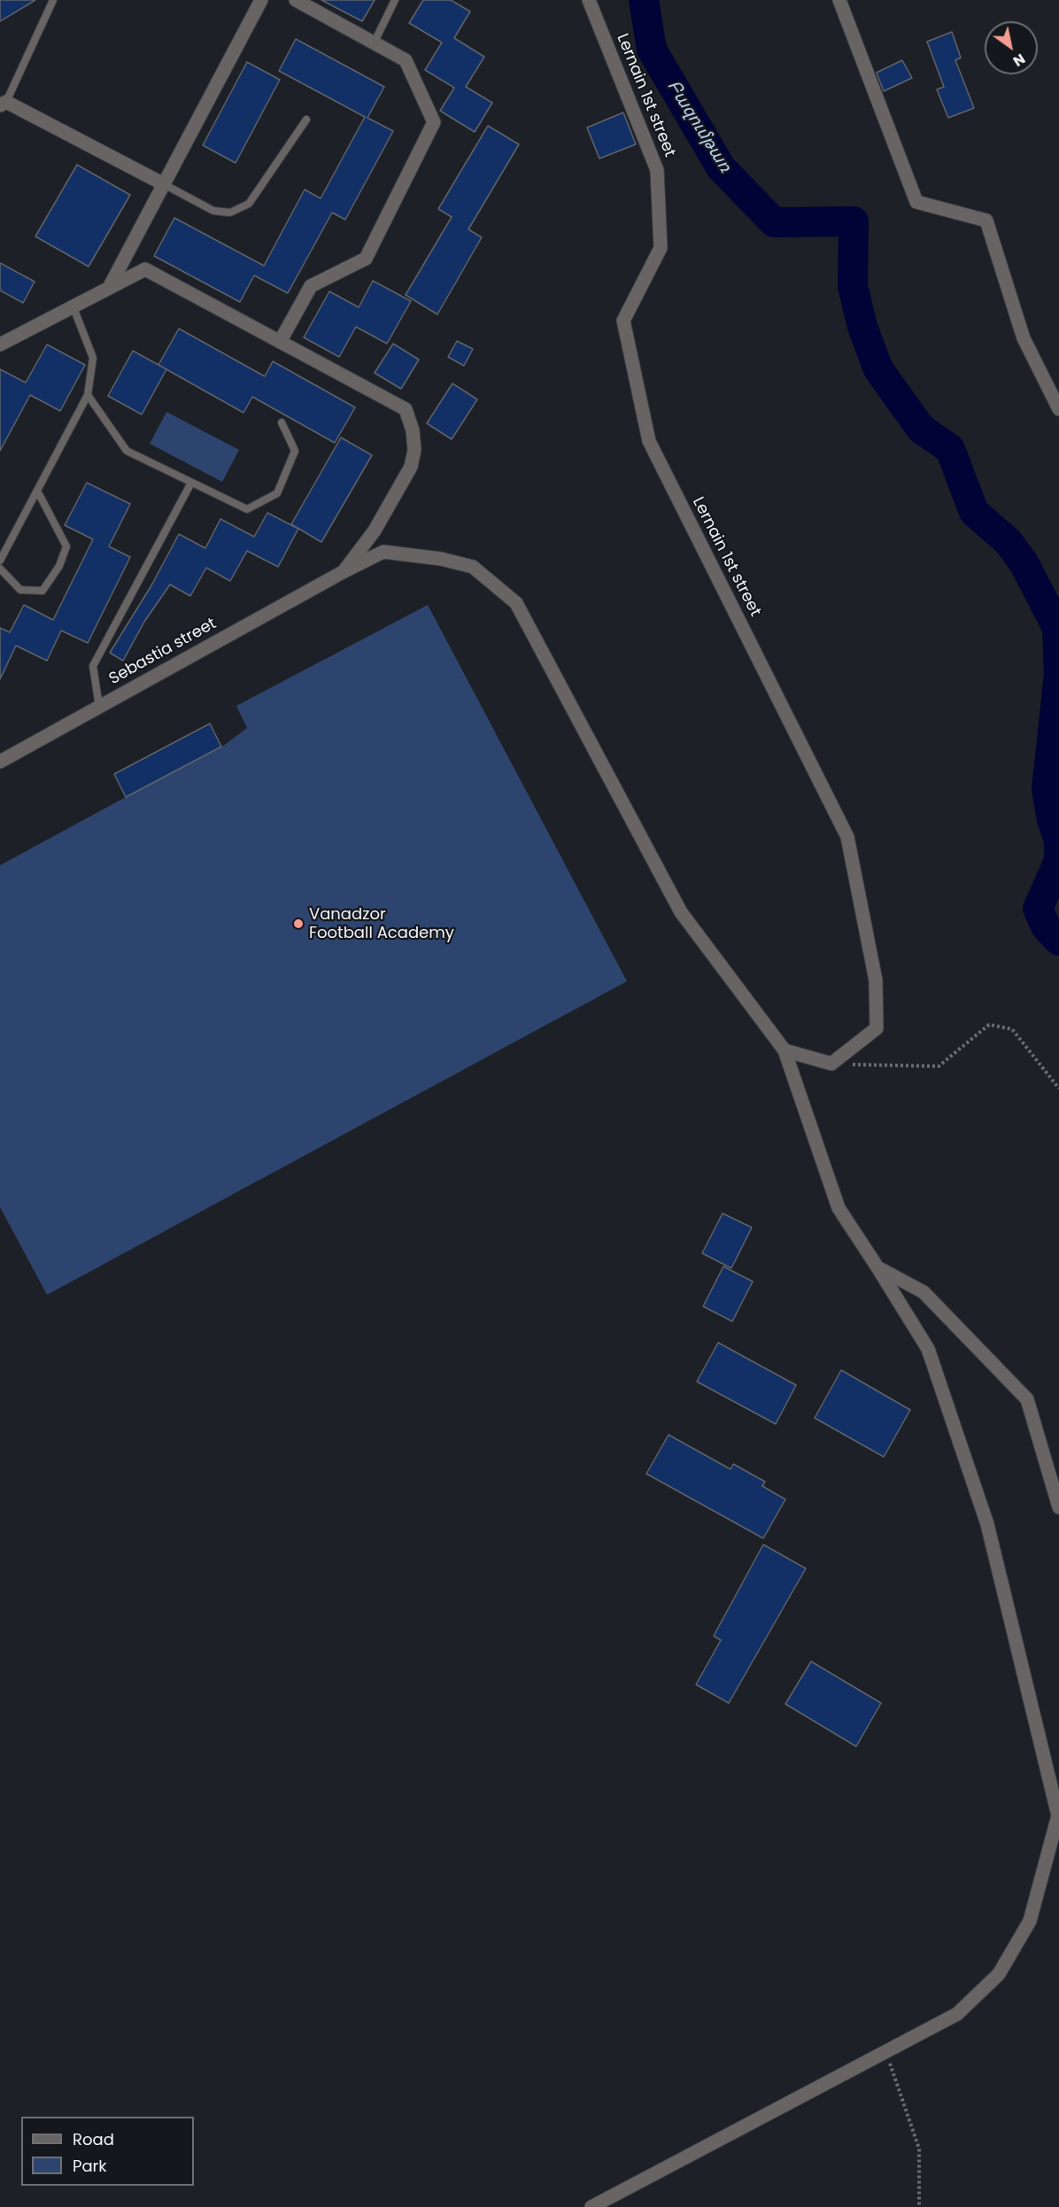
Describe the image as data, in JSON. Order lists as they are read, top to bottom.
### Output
{
  "streets": {
    "street": ["Lernain 1st street", "Sebastia street"]
  },
  "water": ["Բազումթառ"],
  "places": ["Vanadzor Football Academy"],
  "legend": ["Road", "Park"],
  "north": "bottom right"
}
